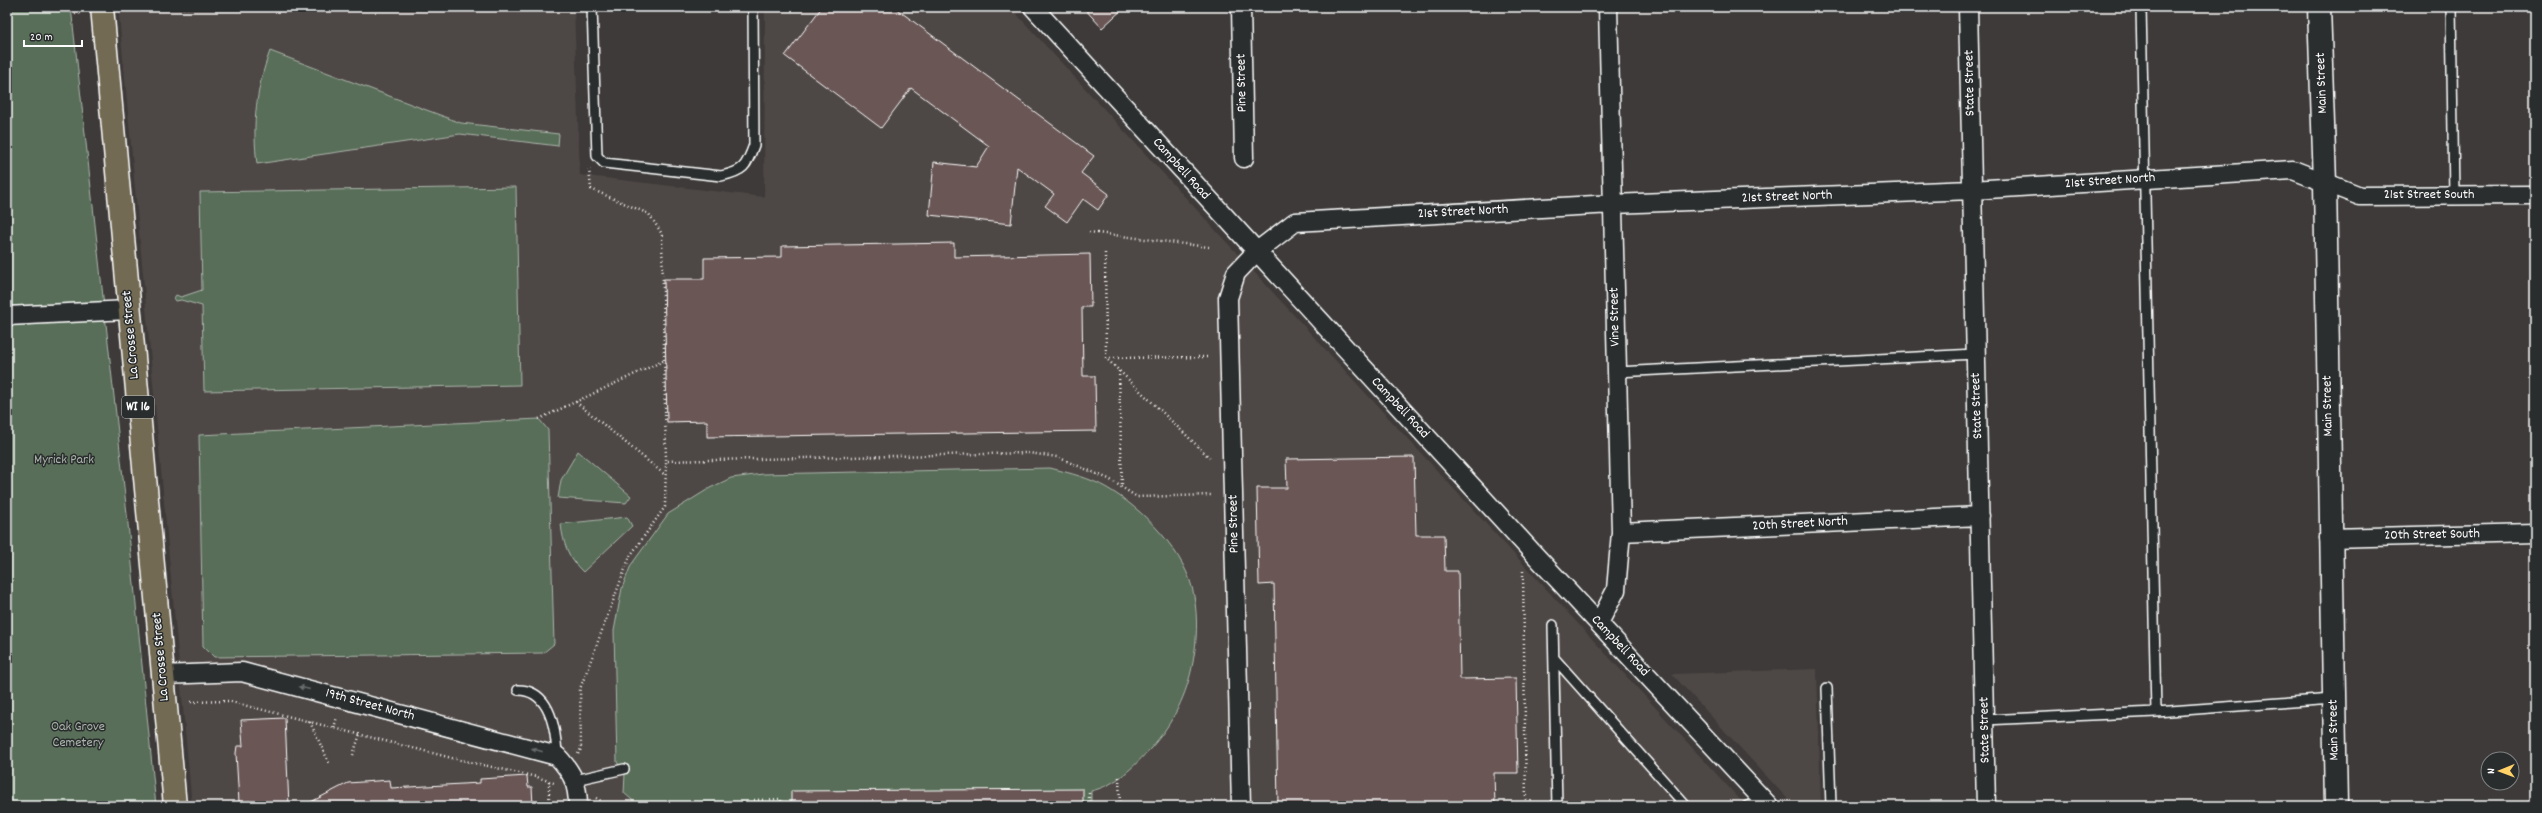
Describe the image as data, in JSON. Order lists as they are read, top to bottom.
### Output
{
  "streets": {
    "main road": ["La Crosse Street", "WI 16"],
    "street": [
      "Pine Street",
      "State Street",
      "Main Street",
      "Campbell Road",
      "21st Street North",
      "21st Street South",
      "Vine Street",
      "20th Street North",
      "20th Street South",
      "19th Street North"
    ]
  },
  "crossings": [
    ["Pine Street", "Campbell Road"],
    ["Pine Street", "21st Street North"],
    ["State Street", "21st Street North"],
    ["State Street", "20th Street North"],
    ["Main Street", "21st Street North"],
    ["Main Street", "21st Street South"],
    ["Main Street", "20th Street South"],
    ["Campbell Road", "21st Street North"],
    ["Campbell Road", "Vine Street"],
    ["21st Street North", "21st Street South"],
    ["21st Street North", "Vine Street"],
    ["Vine Street", "20th Street North"],
    ["La Crosse Street", "19th Street North"]
  ],
  "one_way": ["19th Street North"],
  "parks": ["Myrick Park", "Oak Grove Cemetery"],
  "scale_bar": "20 m",
  "north": "left"
}
